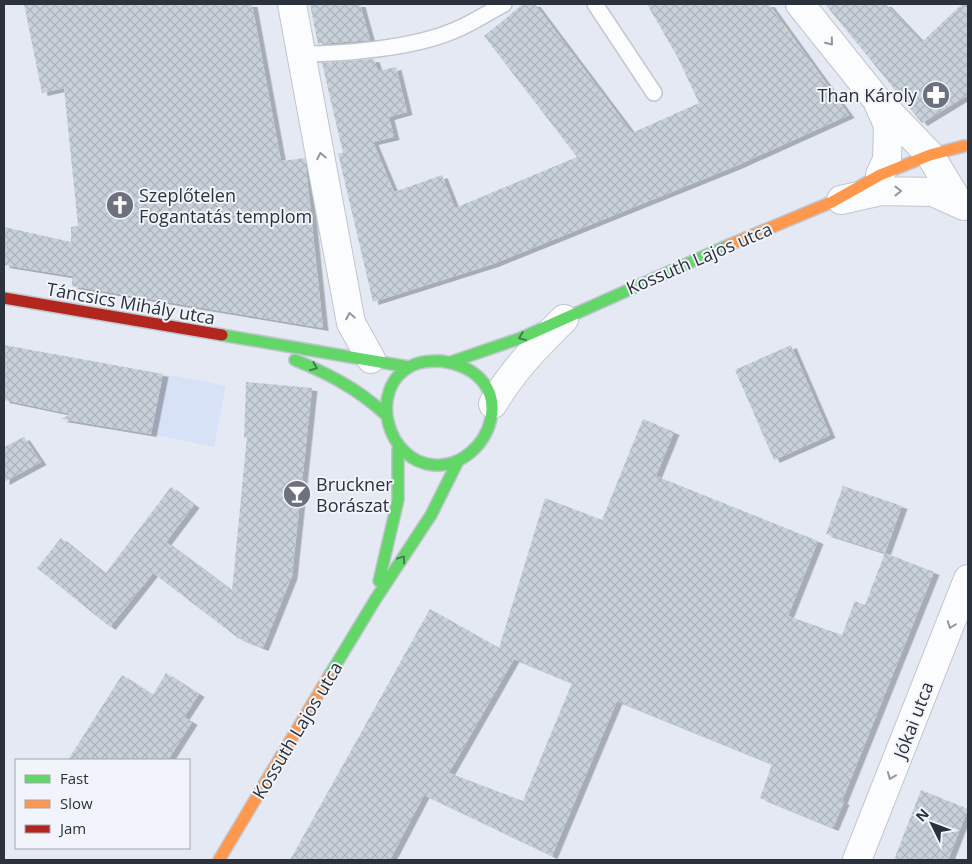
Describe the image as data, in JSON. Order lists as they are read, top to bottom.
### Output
{
  "streets": {
    "street": ["Kossuth Lajos utca", "Táncsics Mihály utca", "Jókai utca"]
  },
  "crossings": [
    ["Kossuth Lajos utca", "Táncsics Mihály utca"]
  ],
  "one_way": ["Jókai utca"],
  "places": {
    "pharmacy": ["Than Károly"],
    "church": ["Szeplőtelen Fogantatás templom"],
    "bar": ["Bruckner Borászat"]
  },
  "legend": ["Fast", "Slow", "Jam"],
  "north": "top left"
}
